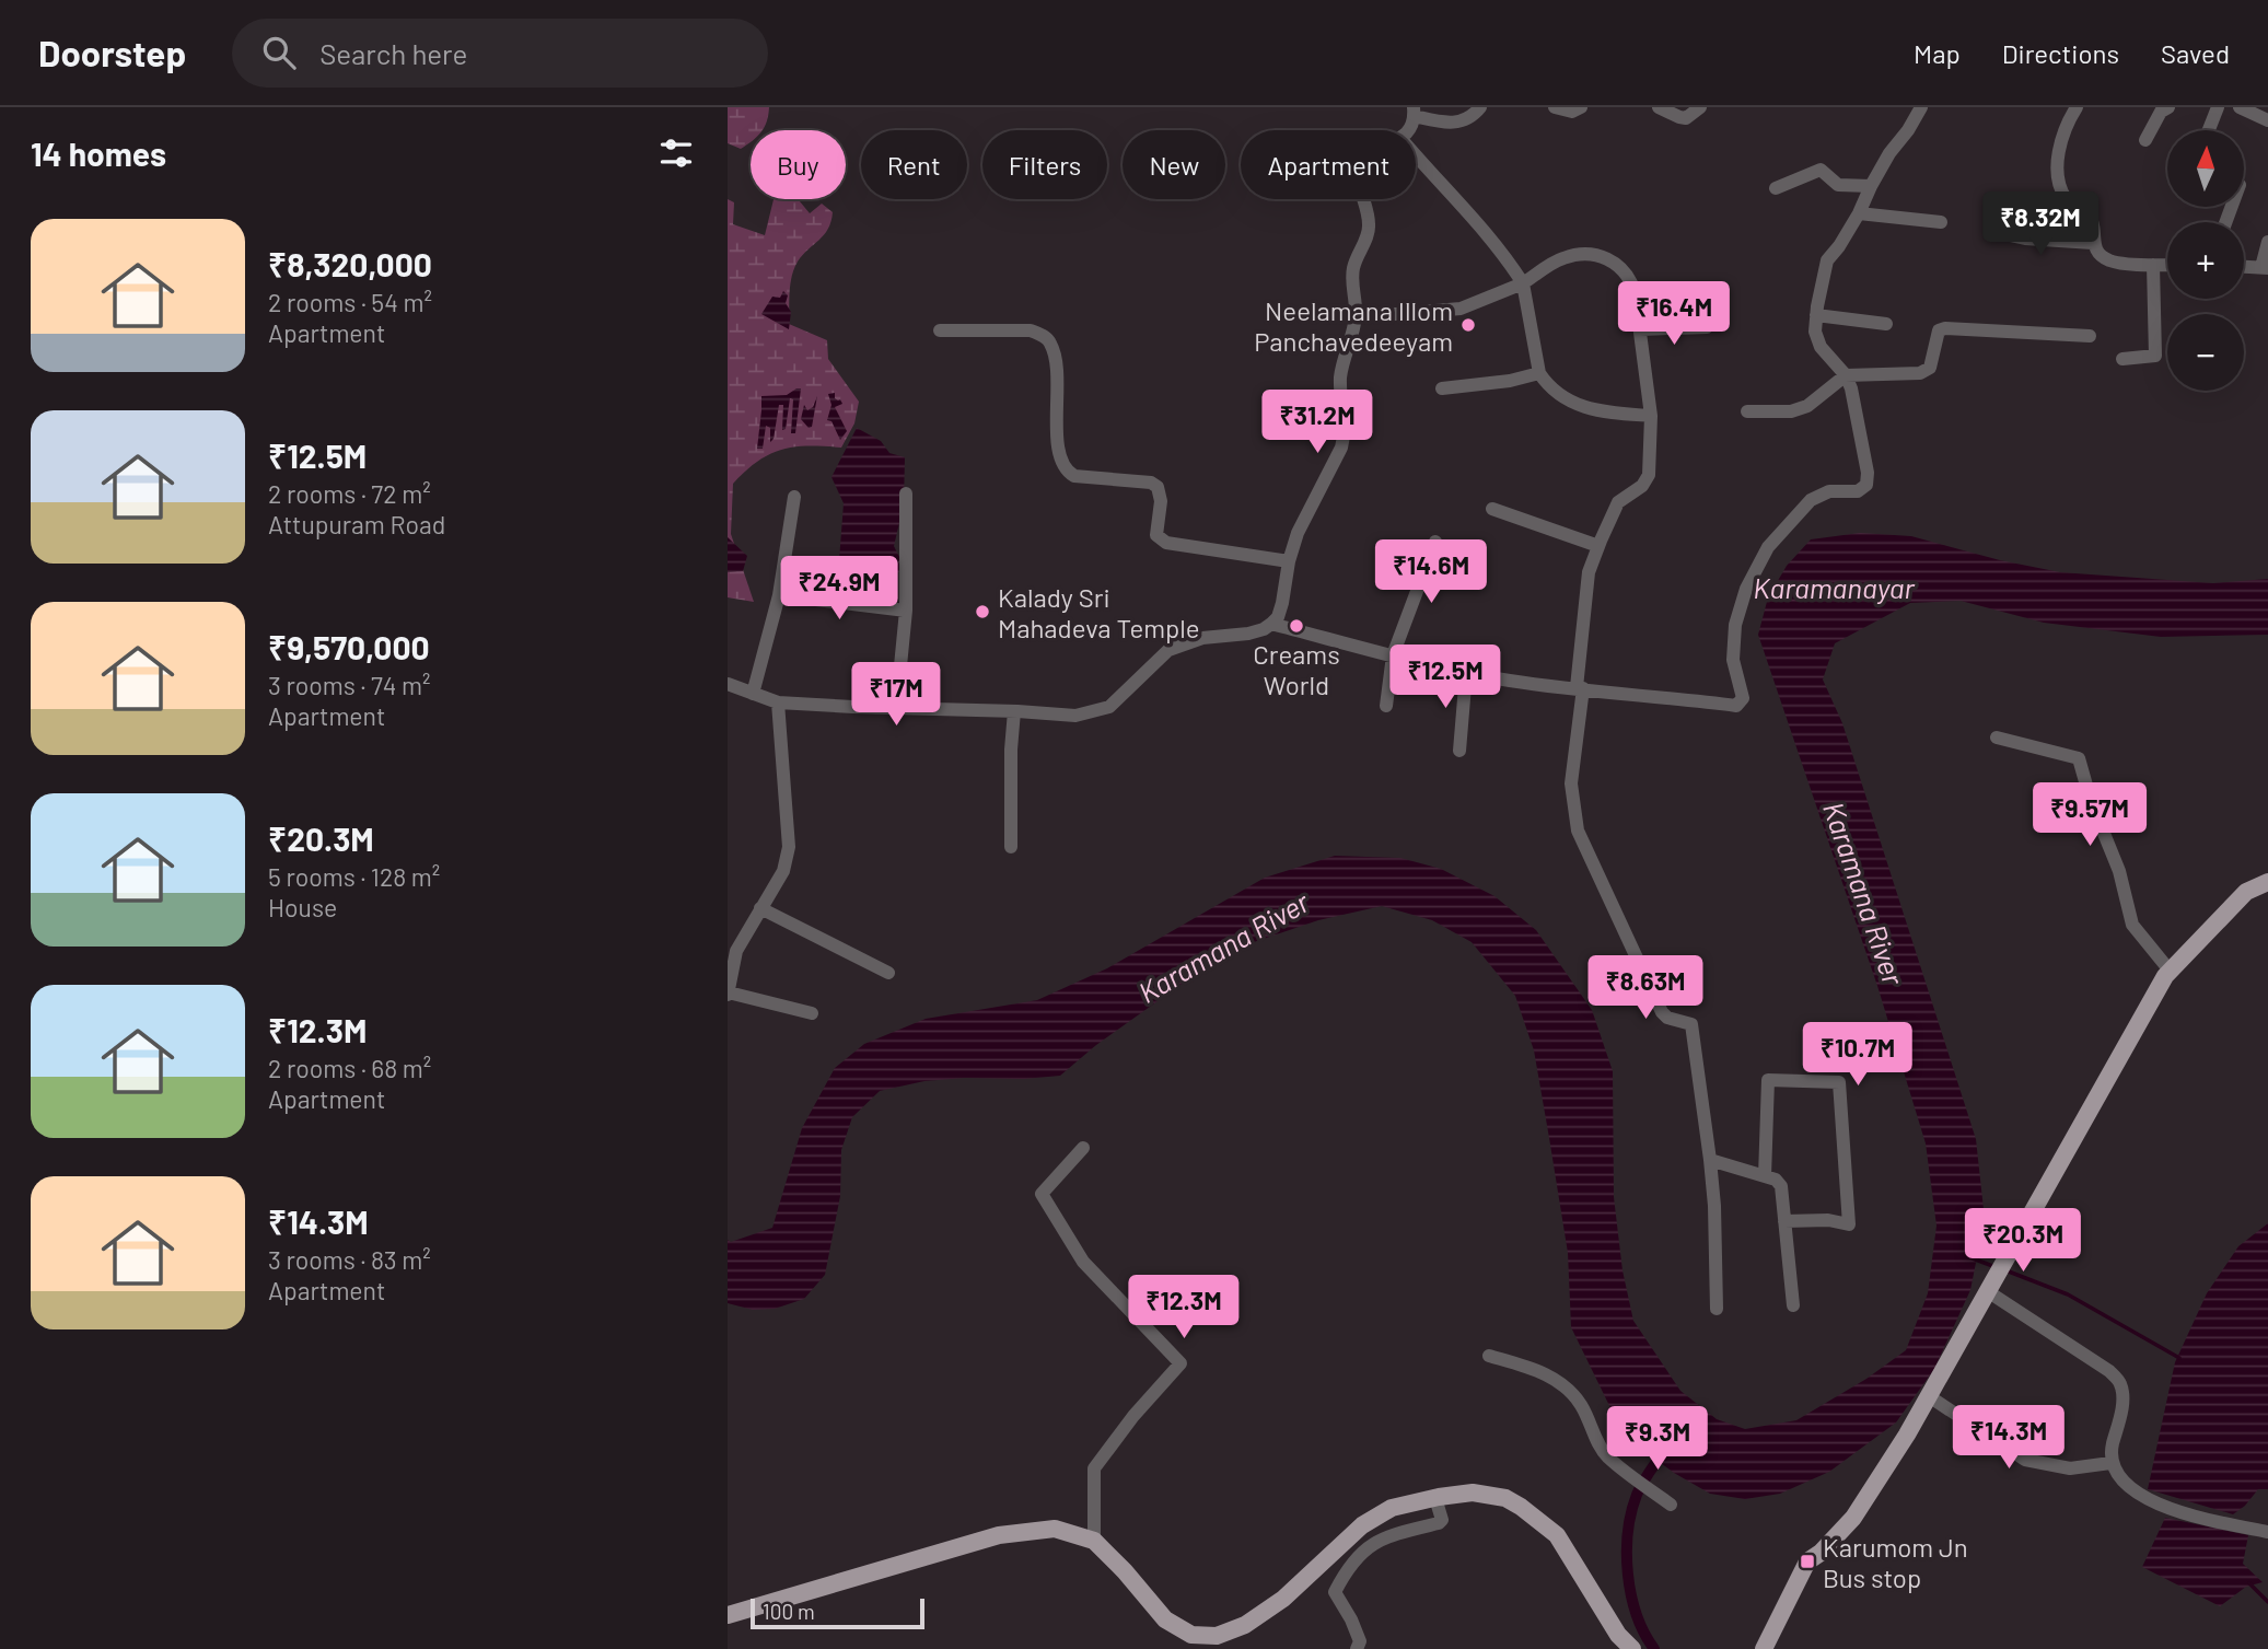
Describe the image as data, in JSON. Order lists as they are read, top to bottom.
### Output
{
  "water": ["Karamanayar", "Karamana River"],
  "places": {
    "other": ["Neelamana Illom Panchavedeeyam", "Kalady Sri Mahadeva Temple", "Creams World"],
    "transit": ["Karumom Jn Bus stop"]
  },
  "scale_bar": "100 m",
  "north": "top",
  "page": {
    "header": "Doorstep",
    "search": "Search here",
    "nav": ["Map", "Directions", "Saved"],
    "heading": "14 homes",
    "map_buttons": ["+", "−"],
    "chip": [
      "Buy",
      "Rent",
      "Filters",
      "New",
      "Apartment"
    ],
    "price": [
      "₹8.32M",
      "₹16.4M",
      "₹31.2M",
      "₹14.6M",
      "₹24.9M",
      "₹12.5M",
      "₹17M",
      "₹9.57M",
      "₹8.63M",
      "₹10.7M",
      "₹20.3M",
      "₹12.3M",
      "₹14.3M",
      "₹9.3M"
    ],
    "list": [
      {
        "name": "₹8,320,000",
        "note": "2 rooms · 54 m² · Apartment"
      },
      {
        "name": "₹12.5M",
        "note": "2 rooms · 72 m² · Attupuram Road"
      },
      {
        "name": "₹9,570,000",
        "note": "3 rooms · 74 m² · Apartment"
      },
      {
        "name": "₹20.3M",
        "note": "5 rooms · 128 m² · House"
      },
      {
        "name": "₹12.3M",
        "note": "2 rooms · 68 m² · Apartment"
      },
      {
        "name": "₹14.3M",
        "note": "3 rooms · 83 m² · Apartment"
      }
    ],
    "scale": "100 m"
  }
}
